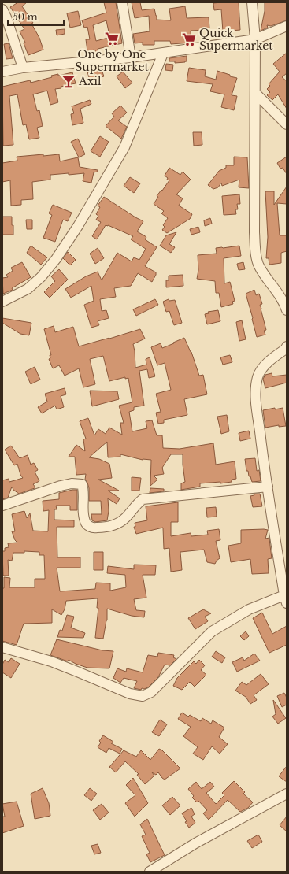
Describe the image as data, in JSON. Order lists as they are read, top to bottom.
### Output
{
  "places": {
    "supermarket": ["One by One Supermarket", "Quick Supermarket"],
    "bar": ["Axil"]
  },
  "scale_bar": "50 m"
}
